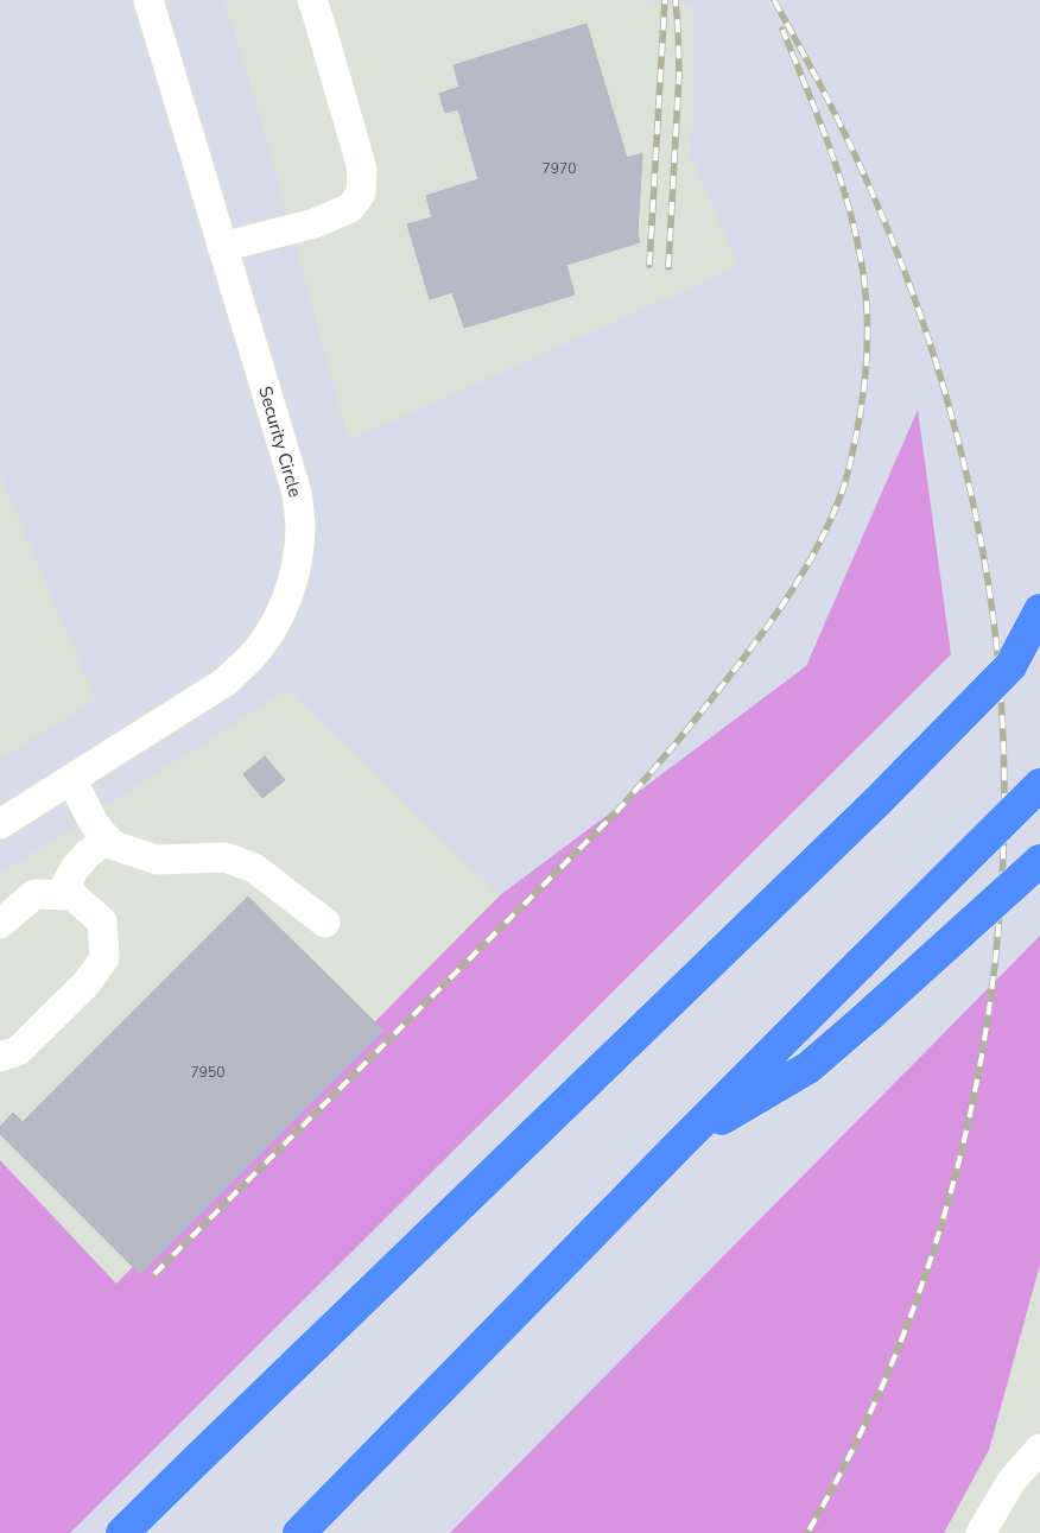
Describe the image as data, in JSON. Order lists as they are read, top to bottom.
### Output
{
  "streets": {
    "street": ["Security Circle"]
  },
  "house_numbers": ["7970", "7950"]
}
